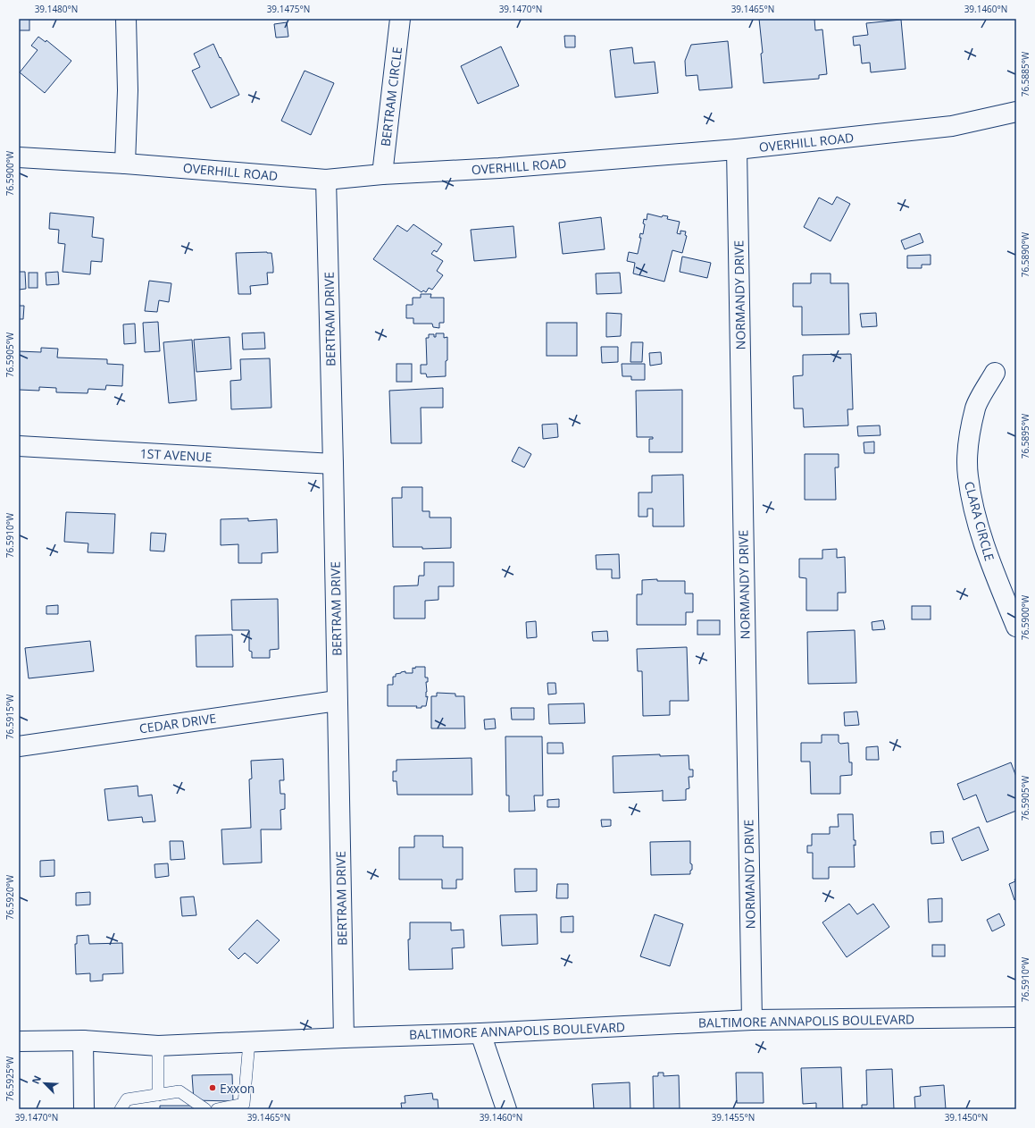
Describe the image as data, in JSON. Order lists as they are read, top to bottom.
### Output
{
  "streets": {
    "street": [
      "BERTRAM CIRCLE",
      "OVERHILL ROAD",
      "NORMANDY DRIVE",
      "BERTRAM DRIVE",
      "1ST AVENUE",
      "CLARA CIRCLE",
      "CEDAR DRIVE",
      "BALTIMORE ANNAPOLIS BOULEVARD"
    ]
  },
  "crossings": [
    ["BERTRAM CIRCLE", "OVERHILL ROAD"],
    ["OVERHILL ROAD", "NORMANDY DRIVE"],
    ["OVERHILL ROAD", "BERTRAM DRIVE"],
    ["NORMANDY DRIVE", "BALTIMORE ANNAPOLIS BOULEVARD"],
    ["BERTRAM DRIVE", "1ST AVENUE"],
    ["BERTRAM DRIVE", "CEDAR DRIVE"],
    ["BERTRAM DRIVE", "BALTIMORE ANNAPOLIS BOULEVARD"]
  ],
  "places": ["Exxon"],
  "north": "top left",
  "coordinates": [
    "39.1480°N",
    "39.1475°N",
    "39.1470°N",
    "39.1465°N",
    "39.1460°N",
    "76.5885°W",
    "76.5900°W",
    "76.5890°W",
    "76.5905°W",
    "76.5895°W",
    "76.5910°W",
    "76.5915°W",
    "76.5920°W",
    "76.5925°W",
    "39.1455°N",
    "39.1450°N"
  ]
}
